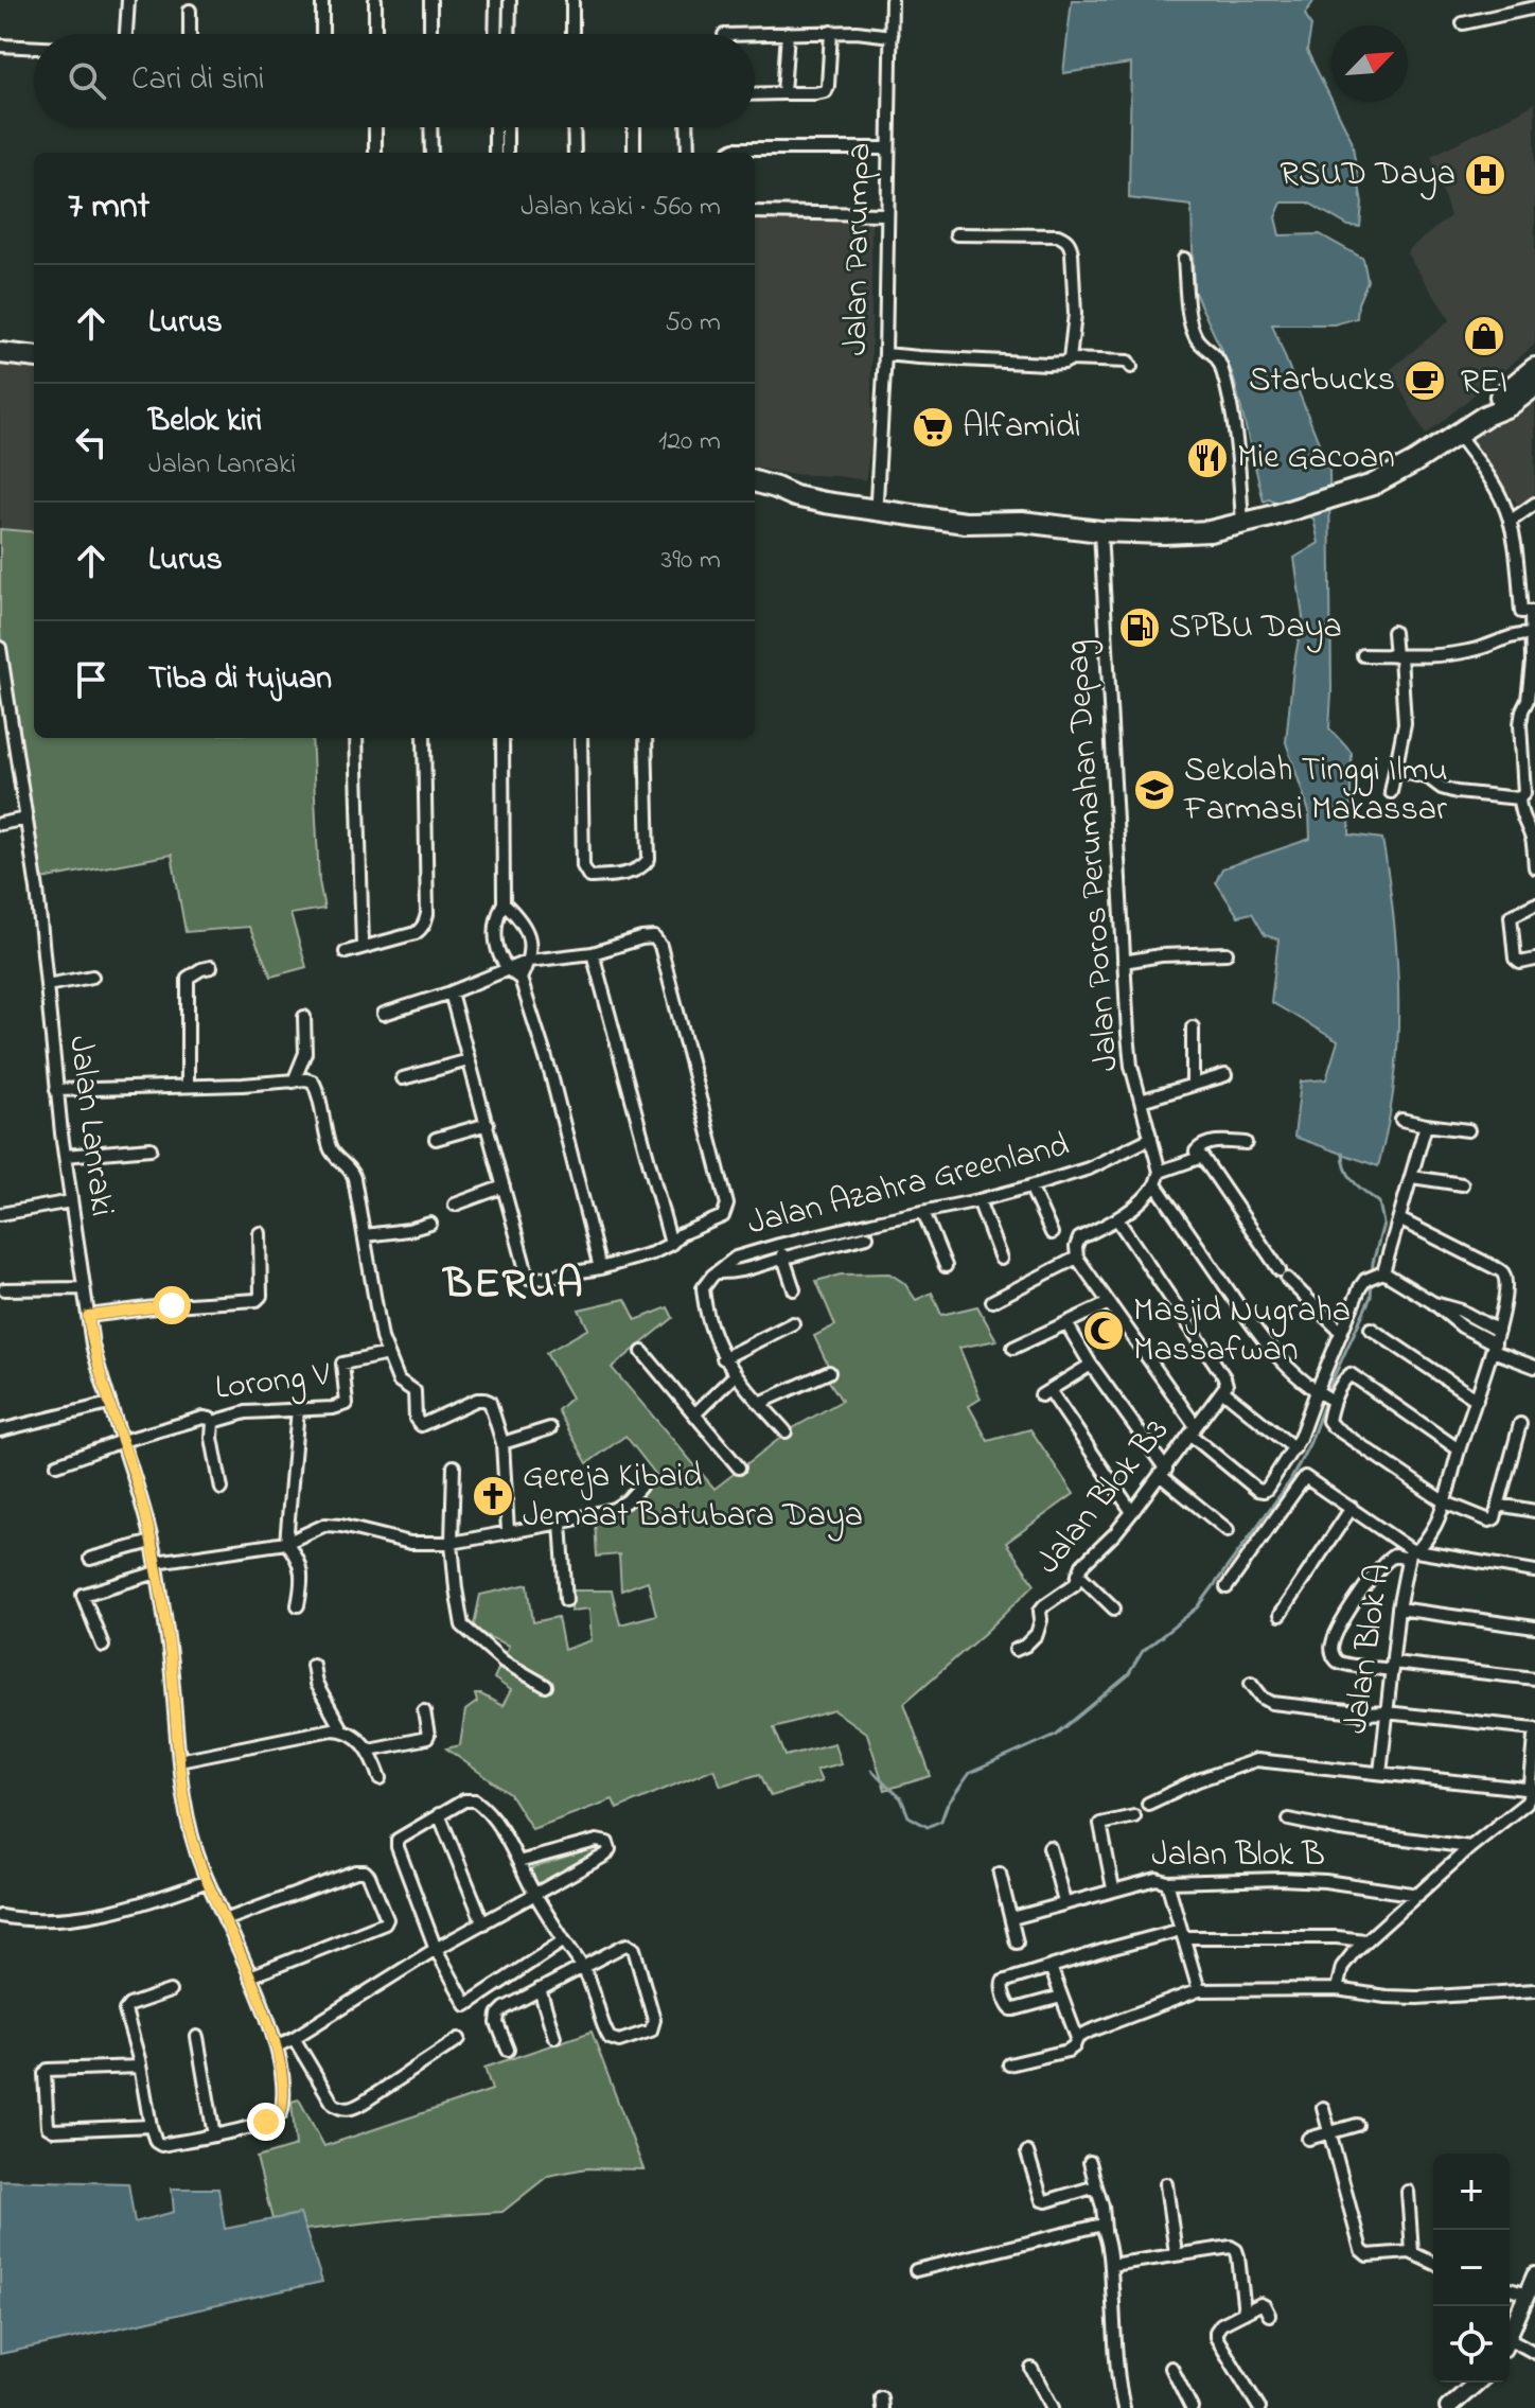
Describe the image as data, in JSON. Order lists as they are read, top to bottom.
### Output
{
  "streets": {
    "street": [
      "Jalan Parumpa",
      "Jalan Poros Perumahan Depag",
      "Jalan Lanraki",
      "Jalan Azahra Greenland",
      "Lorong V",
      "Jalan Blok B3",
      "Jalan Blok A",
      "Jalan Blok B"
    ]
  },
  "crossings": [
    ["Jalan Poros Perumahan Depag", "Jalan Azahra Greenland"],
    ["Jalan Lanraki", "Lorong V"]
  ],
  "districts": ["BERUA"],
  "places": {
    "hospital": ["RSUD Daya"],
    "shop": ["REI"],
    "cafe": ["Starbucks"],
    "supermarket": ["Alfamidi"],
    "restaurant": ["Mie Gacoan"],
    "fuel station": ["SPBU Daya"],
    "school or university": ["Sekolah Tinggi Ilmu Farmasi Makassar"],
    "mosque": ["Masjid Nugraha Massafwan"],
    "church": ["Gereja Kibaid Jemaat Batubara Daya"]
  },
  "north": "top right",
  "page": {
    "search": "Cari di sini",
    "heading": ["7 mnt", "Jalan kaki · 560 m"],
    "list": [
      ["Lurus", "50 m"],
      ["Belok kiri", "Jalan Lanraki", "120 m"],
      ["Lurus", "390 m"],
      "Tiba di tujuan"
    ],
    "map_buttons": ["+", "−"]
  }
}
